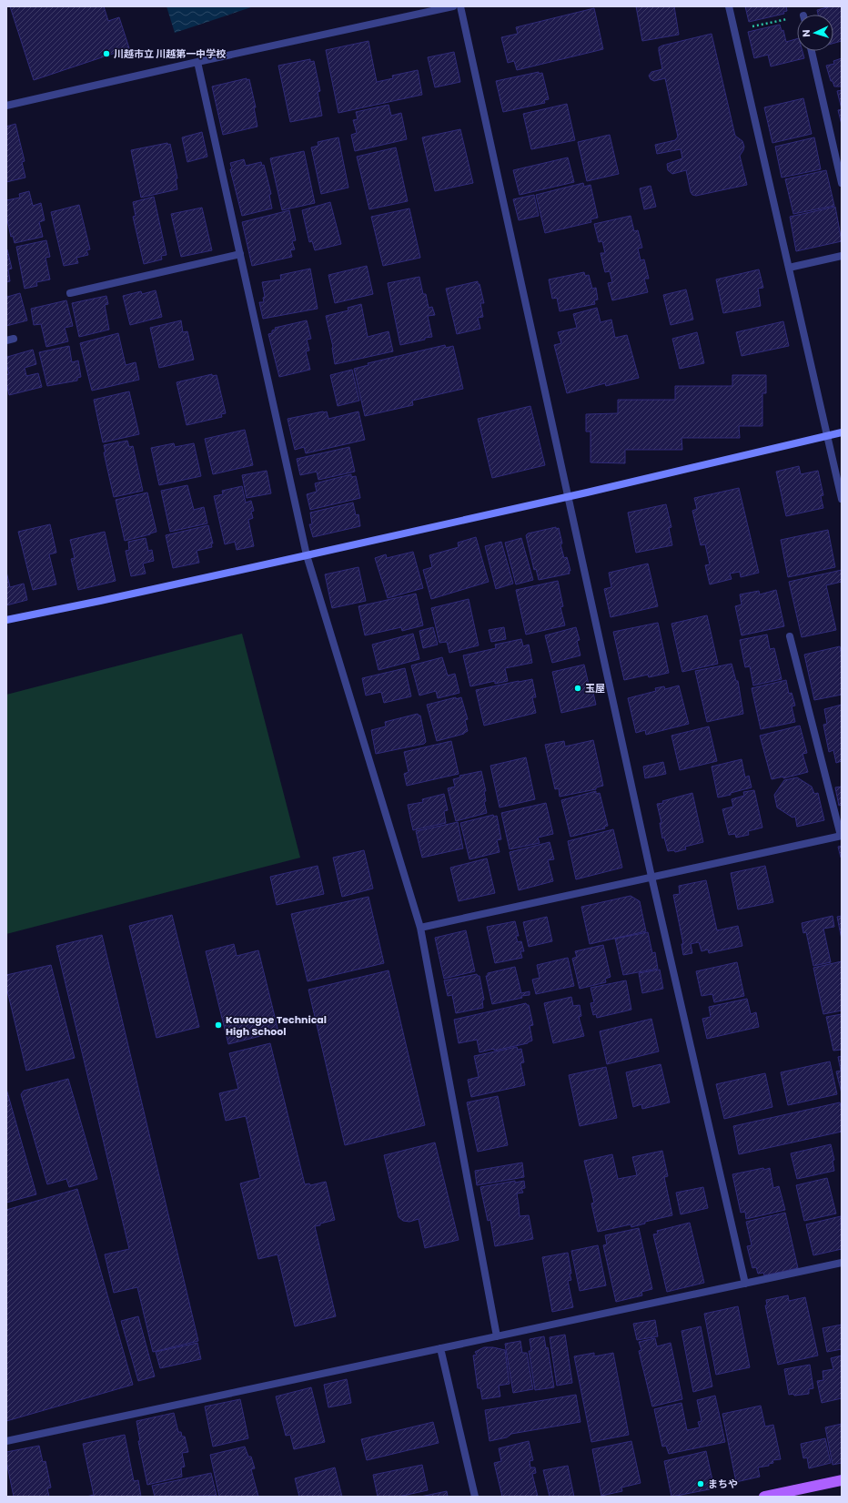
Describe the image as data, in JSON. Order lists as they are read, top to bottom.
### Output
{
  "places": [
    "川越市立 川越第一中学校",
    "玉屋",
    "Kawagoe Technical High School",
    "まちや"
  ],
  "north": "left"
}
